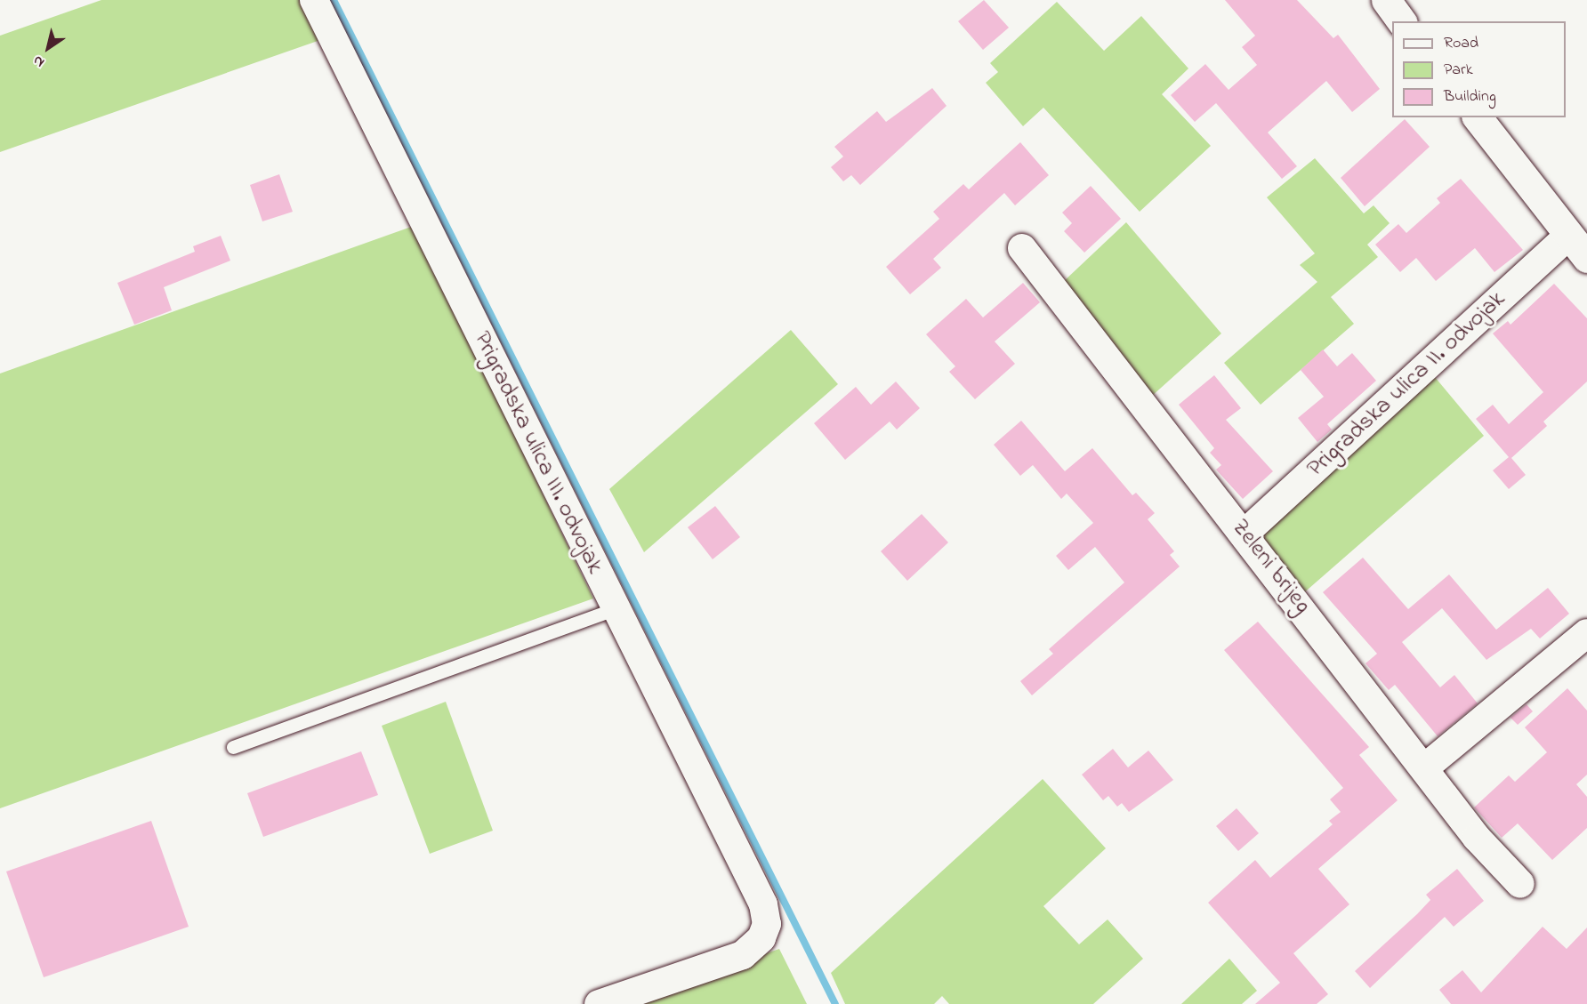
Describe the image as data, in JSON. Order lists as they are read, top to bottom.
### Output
{
  "streets": {
    "street": ["Prigradska ulica II. odvojak", "Prigradska ulica III. odvojak", "Zeleni brijeg"]
  },
  "crossings": [
    ["Prigradska ulica II. odvojak", "Zeleni brijeg"]
  ],
  "legend": ["Road", "Park", "Building"],
  "north": "bottom left"
}
